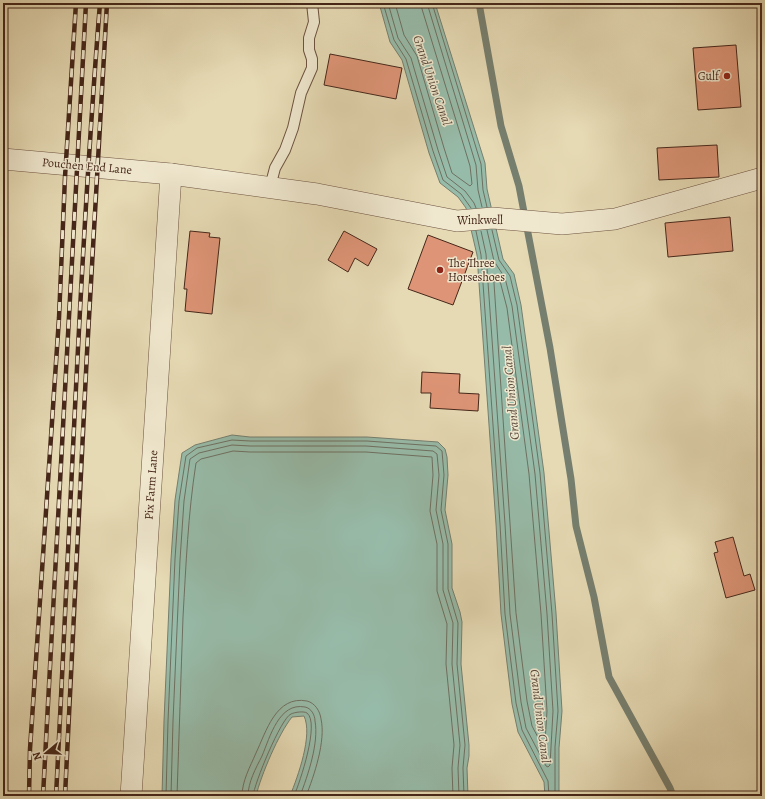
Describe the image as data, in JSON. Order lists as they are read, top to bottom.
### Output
{
  "streets": {
    "street": ["Pouchen End Lane", "Winkwell", "Pix Farm Lane"]
  },
  "crossings": [
    ["Pouchen End Lane", "Winkwell"],
    ["Pouchen End Lane", "Pix Farm Lane"],
    ["Winkwell", "Pix Farm Lane"]
  ],
  "water": ["Grand Union Canal"],
  "places": ["Gulf", "The Three Horseshoes"],
  "north": "left"
}
